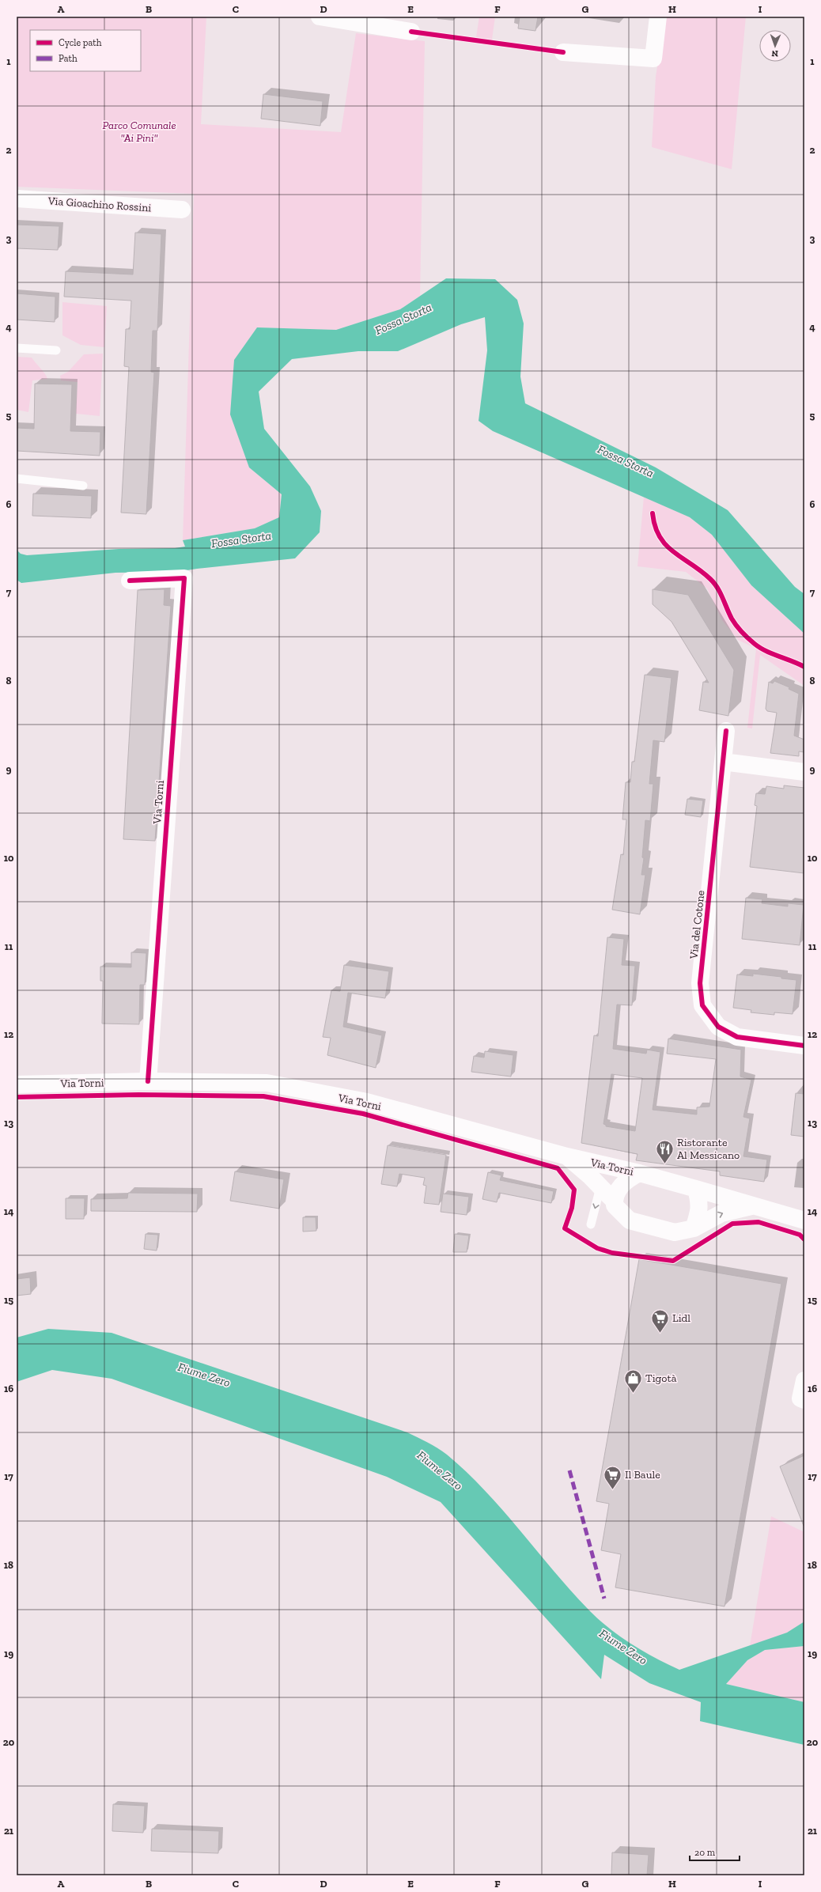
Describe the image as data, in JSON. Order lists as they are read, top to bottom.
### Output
{
  "streets": {
    "street": ["Via Gioachino Rossini", "Via Torni", "Via del Cotone"]
  },
  "water": ["Fossa Storta", "Fiume Zero"],
  "parks": ["Parco Comunale \"Ai Pini\""],
  "places": {
    "restaurant": ["Ristorante Al Messicano"],
    "supermarket": ["Lidl", "Il Baule"],
    "shop": ["Tigotà"]
  },
  "legend": ["Cycle path", "Path"],
  "scale_bar": "20 m",
  "north": "bottom",
  "grid": {
    "columns": [
      "A",
      "B",
      "C",
      "D",
      "E",
      "F",
      "G",
      "H",
      "I"
    ],
    "rows": [
      "1",
      "2",
      "3",
      "4",
      "5",
      "6",
      "7",
      "8",
      "9",
      "10",
      "11",
      "12",
      "13",
      "14",
      "15",
      "16",
      "17",
      "18",
      "19",
      "20",
      "21"
    ]
  }
}
